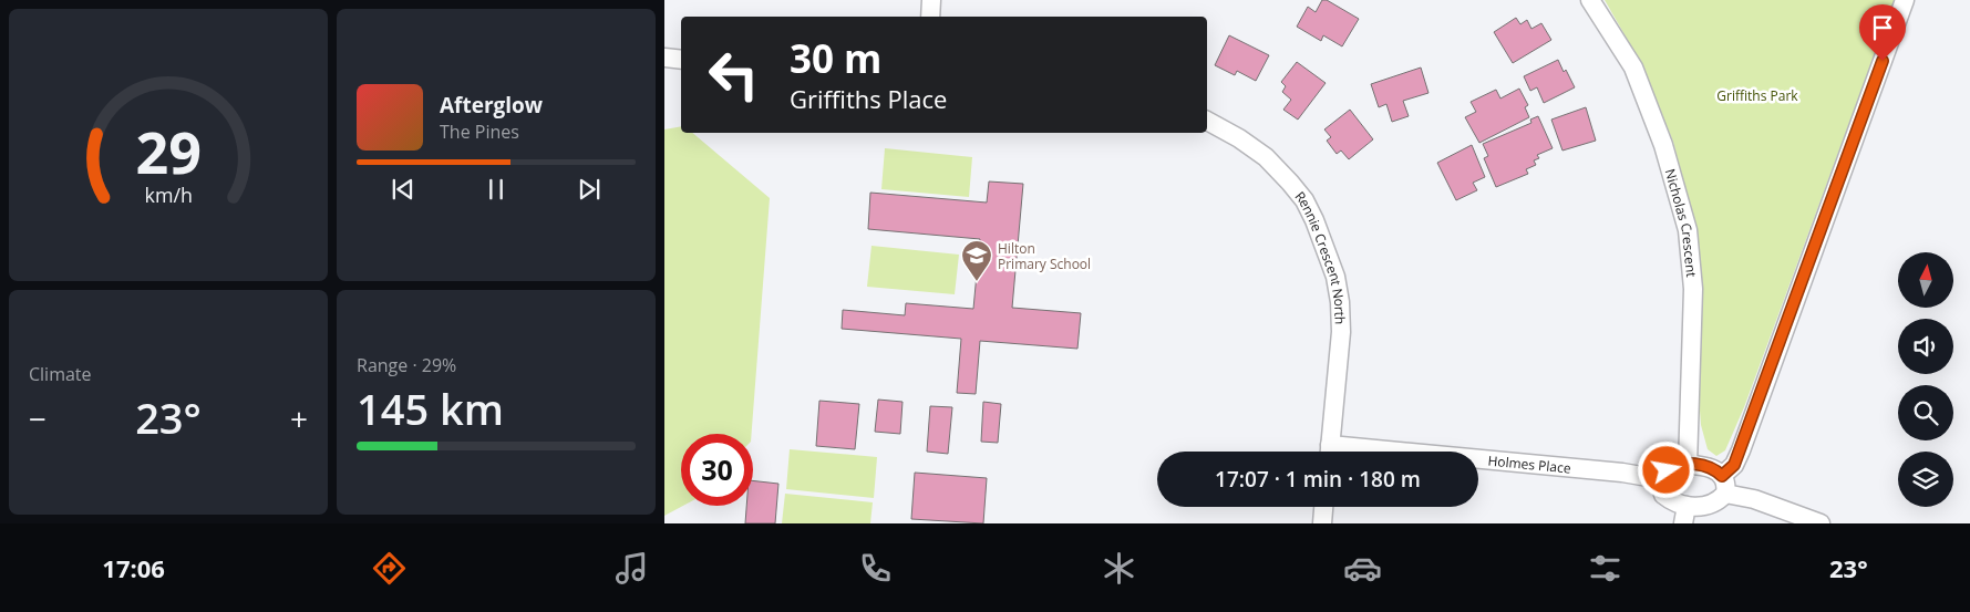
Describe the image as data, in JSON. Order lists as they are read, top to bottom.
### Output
{
  "streets": {
    "street": ["Nicholas Crescent", "Rennie Crescent North", "Holmes Place"]
  },
  "crossings": [
    ["Nicholas Crescent", "Holmes Place"]
  ],
  "parks": ["Griffiths Park"],
  "places": {
    "school or university": ["Hilton Primary School"]
  },
  "north": "top",
  "page": {
    "turn": ["30 m", "Griffiths Place"],
    "song": ["Afterglow", "The Pines"],
    "tile": [
      "Climate",
      ["Range · 29%", "145 km"]
    ],
    "heat": ["−", "23°", "+"],
    "limit": "30",
    "trip": "17:07 · 1 min · 180 m",
    "tabs": ["17:06", "23°"],
    "gauge": ["29", "km/h"]
  }
}
